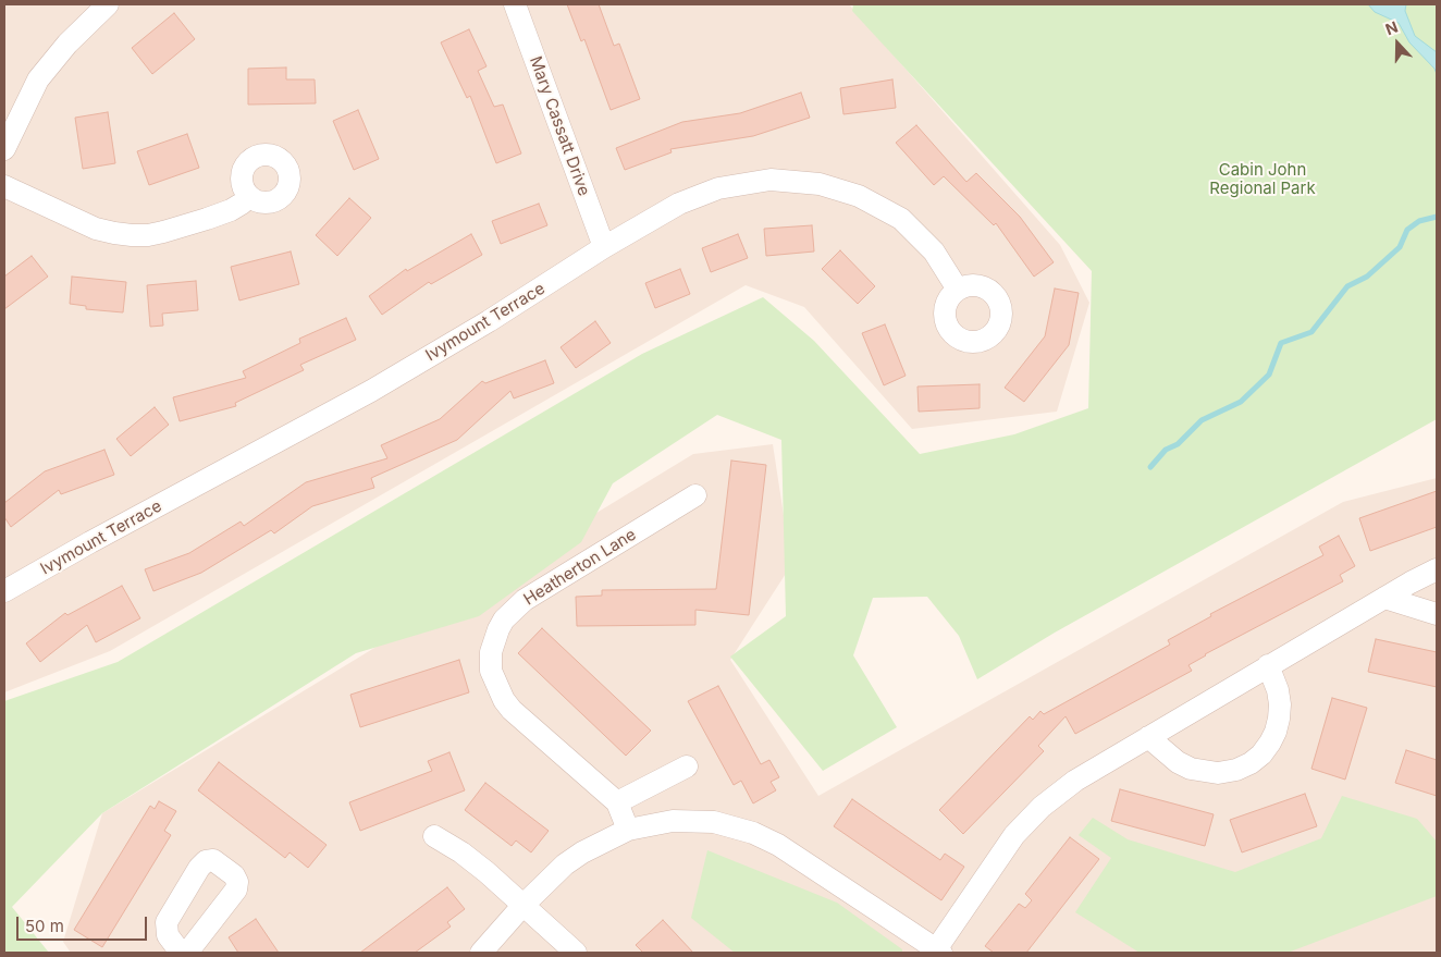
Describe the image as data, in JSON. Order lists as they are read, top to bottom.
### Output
{
  "streets": {
    "street": ["Mary Cassatt Drive", "Ivymount Terrace", "Heatherton Lane"]
  },
  "crossings": [
    ["Mary Cassatt Drive", "Ivymount Terrace"]
  ],
  "parks": ["Cabin John Regional Park"],
  "scale_bar": "50 m",
  "north": "top"
}
